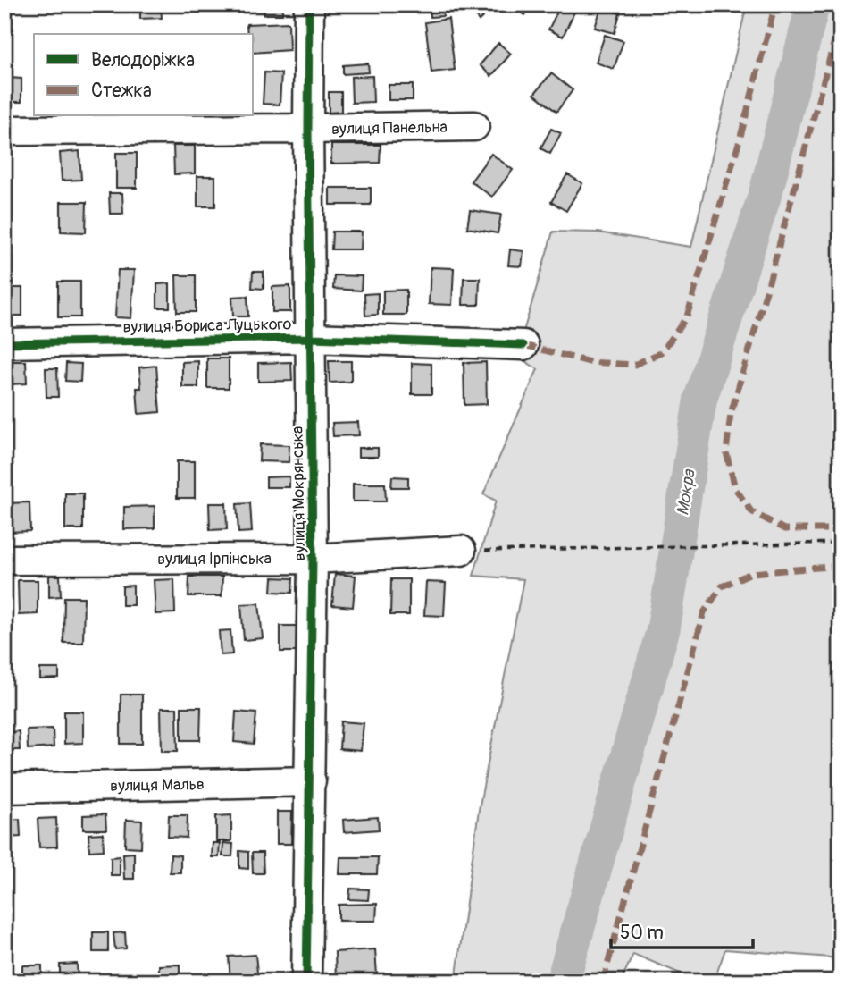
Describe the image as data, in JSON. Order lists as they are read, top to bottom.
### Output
{
  "streets": {
    "street": [
      "вулиця Панельна",
      "вулиця Бориса Луцького",
      "вулиця Мокрянська",
      "вулиця Ірпінська",
      "вулиця Мальв"
    ]
  },
  "crossings": [
    ["вулиця Панельна", "вулиця Мокрянська"],
    ["вулиця Бориса Луцького", "вулиця Мокрянська"],
    ["вулиця Мокрянська", "вулиця Ірпінська"],
    ["вулиця Мокрянська", "вулиця Мальв"]
  ],
  "water": ["Мокра"],
  "legend": ["Велодоріжка", "Стежка"],
  "scale_bar": "50 m"
}
